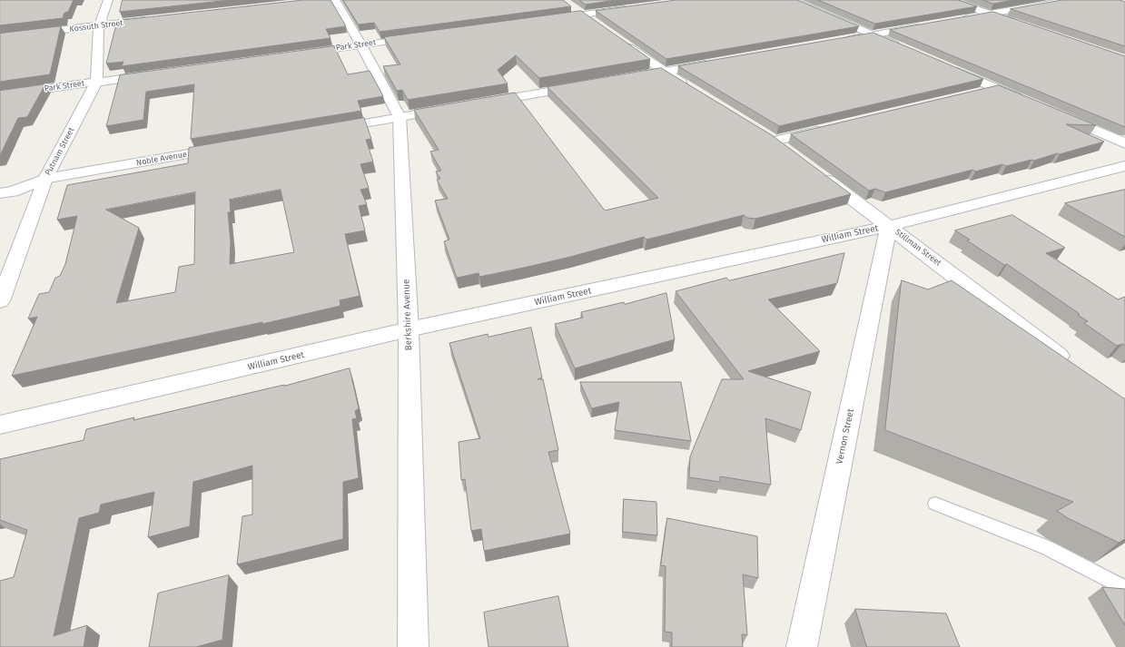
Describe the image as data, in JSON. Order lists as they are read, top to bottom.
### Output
{
  "streets": {
    "street": [
      "Kossuth Street",
      "Park Street",
      "Putnam Street",
      "Noble Avenue",
      "William Street",
      "Stillman Street",
      "Berkshire Avenue",
      "Vernon Street"
    ]
  },
  "crossings": [
    ["Kossuth Street", "Putnam Street"],
    ["Park Street", "Putnam Street"],
    ["Park Street", "Berkshire Avenue"],
    ["Putnam Street", "Noble Avenue"],
    ["William Street", "Stillman Street"],
    ["William Street", "Berkshire Avenue"],
    ["William Street", "Vernon Street"],
    ["Stillman Street", "Vernon Street"]
  ]
}
